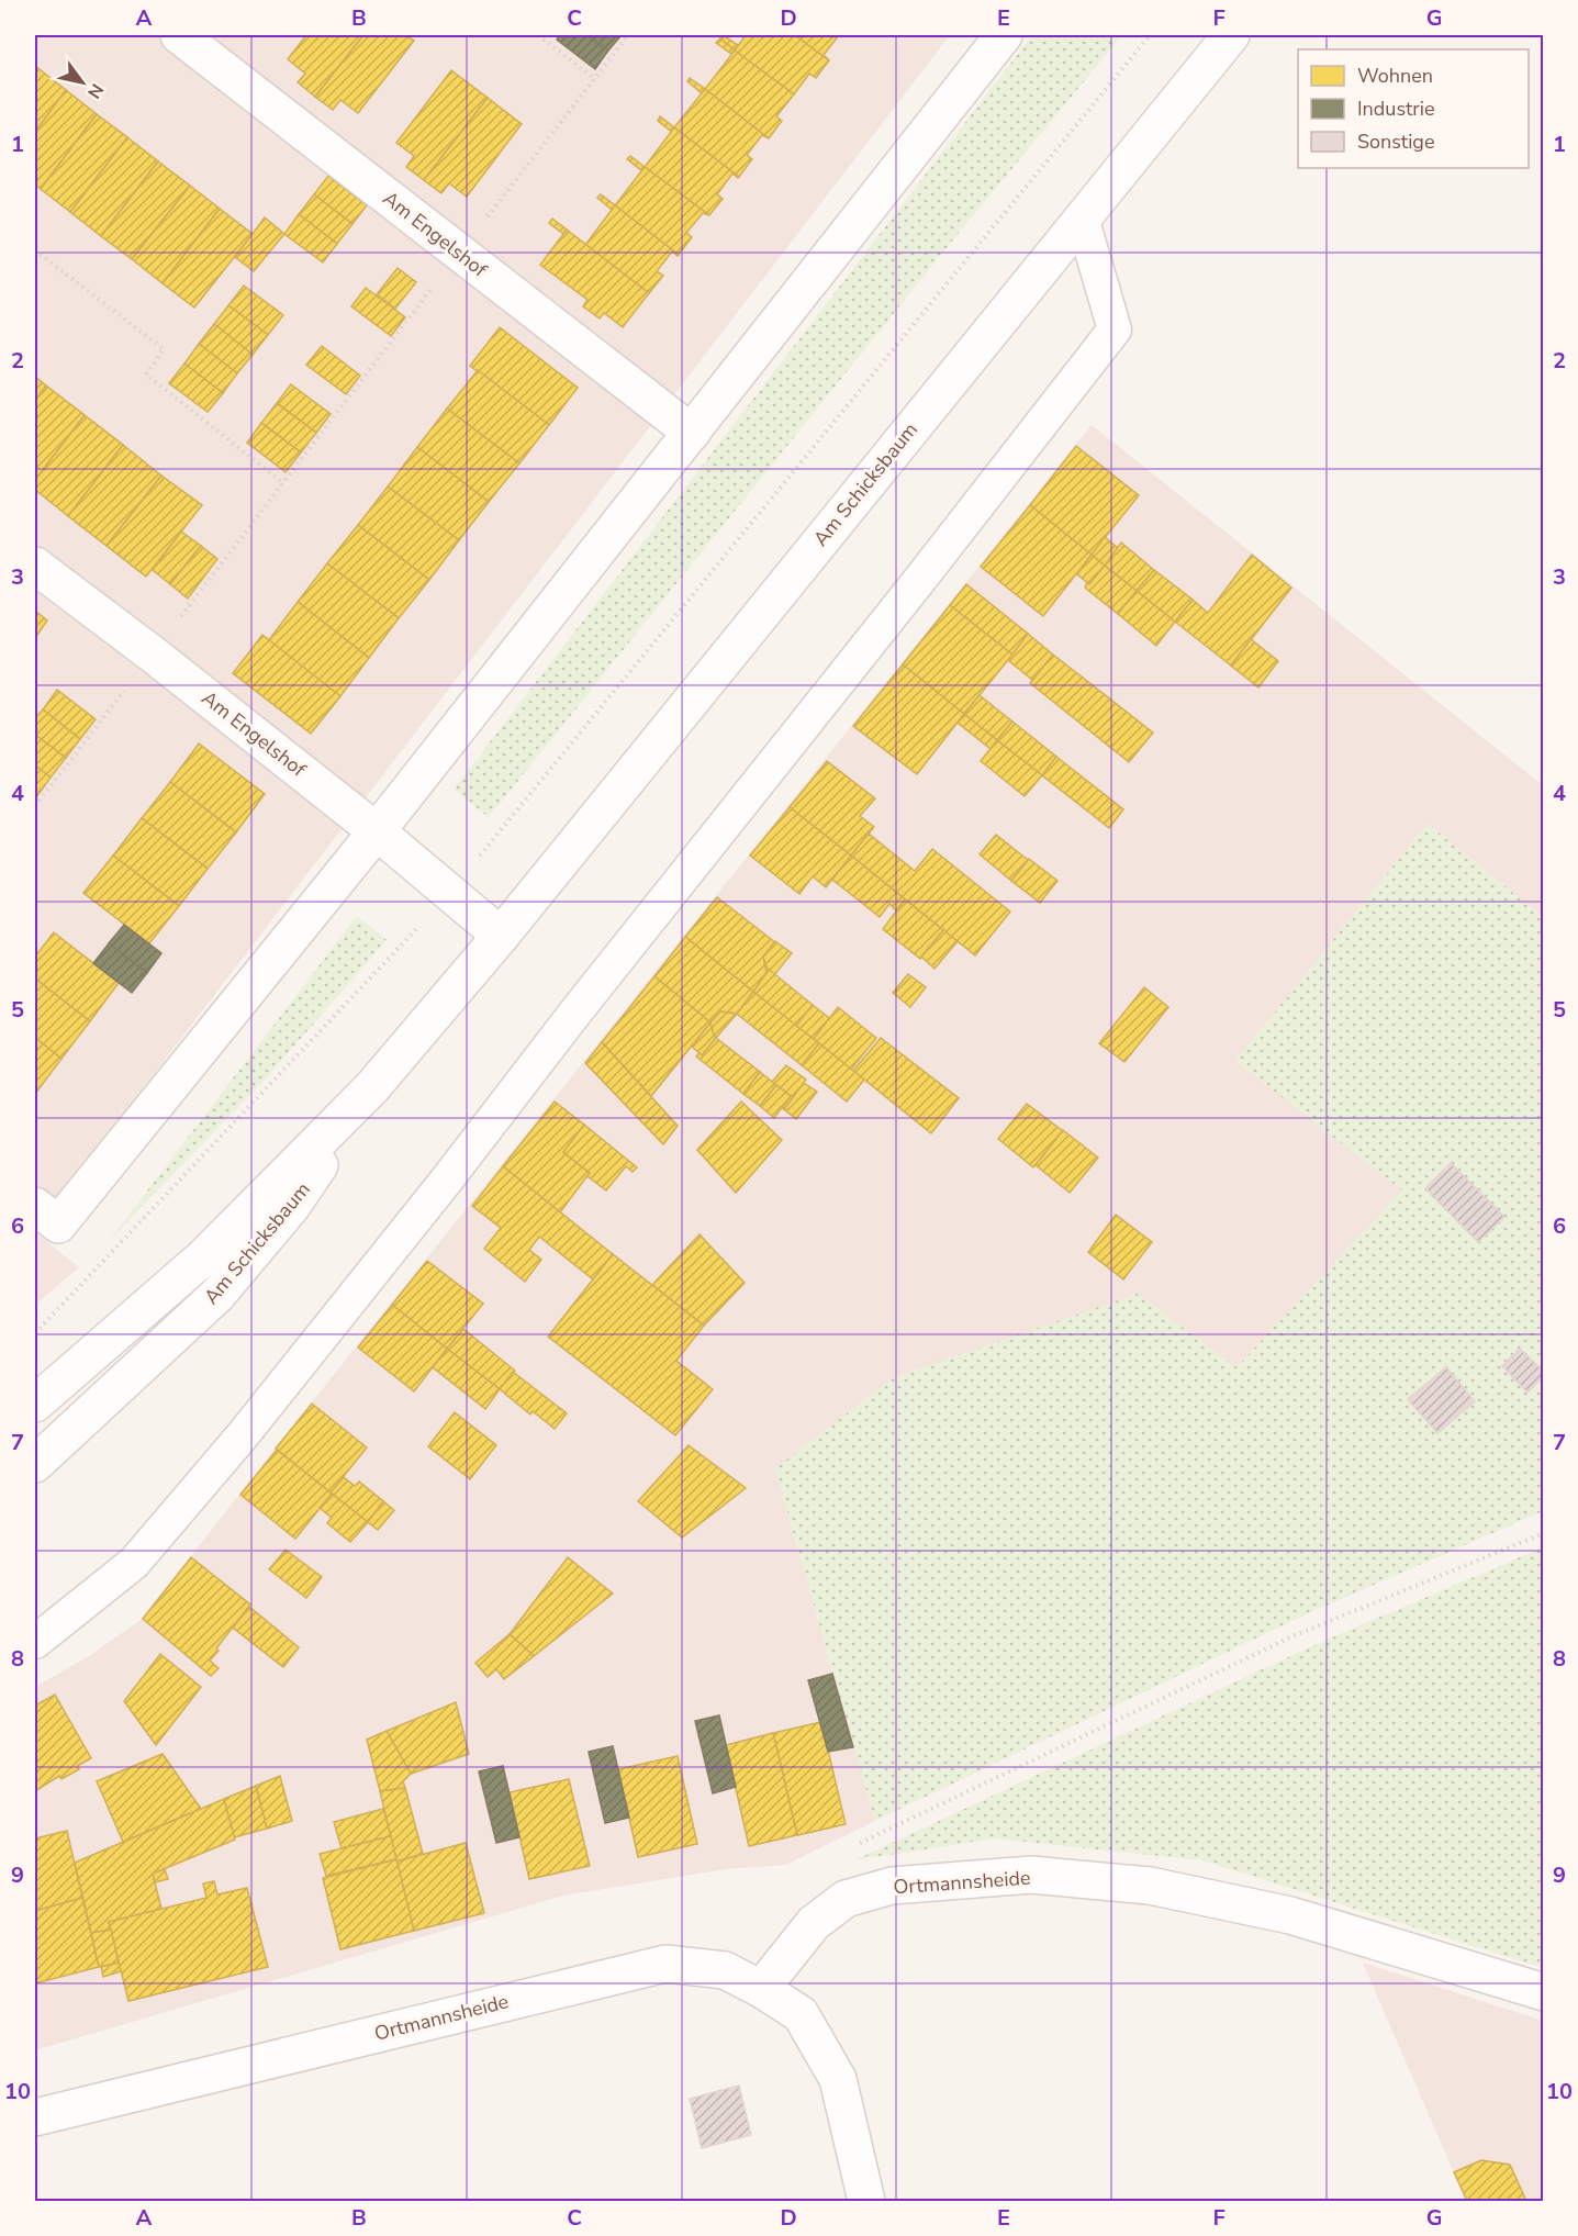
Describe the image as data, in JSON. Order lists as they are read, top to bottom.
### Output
{
  "streets": {
    "street": ["Am Engelshof", "Am Schicksbaum", "Ortmannsheide"]
  },
  "legend": ["Wohnen", "Industrie", "Sonstige"],
  "north": "bottom right",
  "grid": {
    "columns": [
      "A",
      "B",
      "C",
      "D",
      "E",
      "F",
      "G"
    ],
    "rows": [
      "1",
      "2",
      "3",
      "4",
      "5",
      "6",
      "7",
      "8",
      "9",
      "10"
    ]
  }
}
